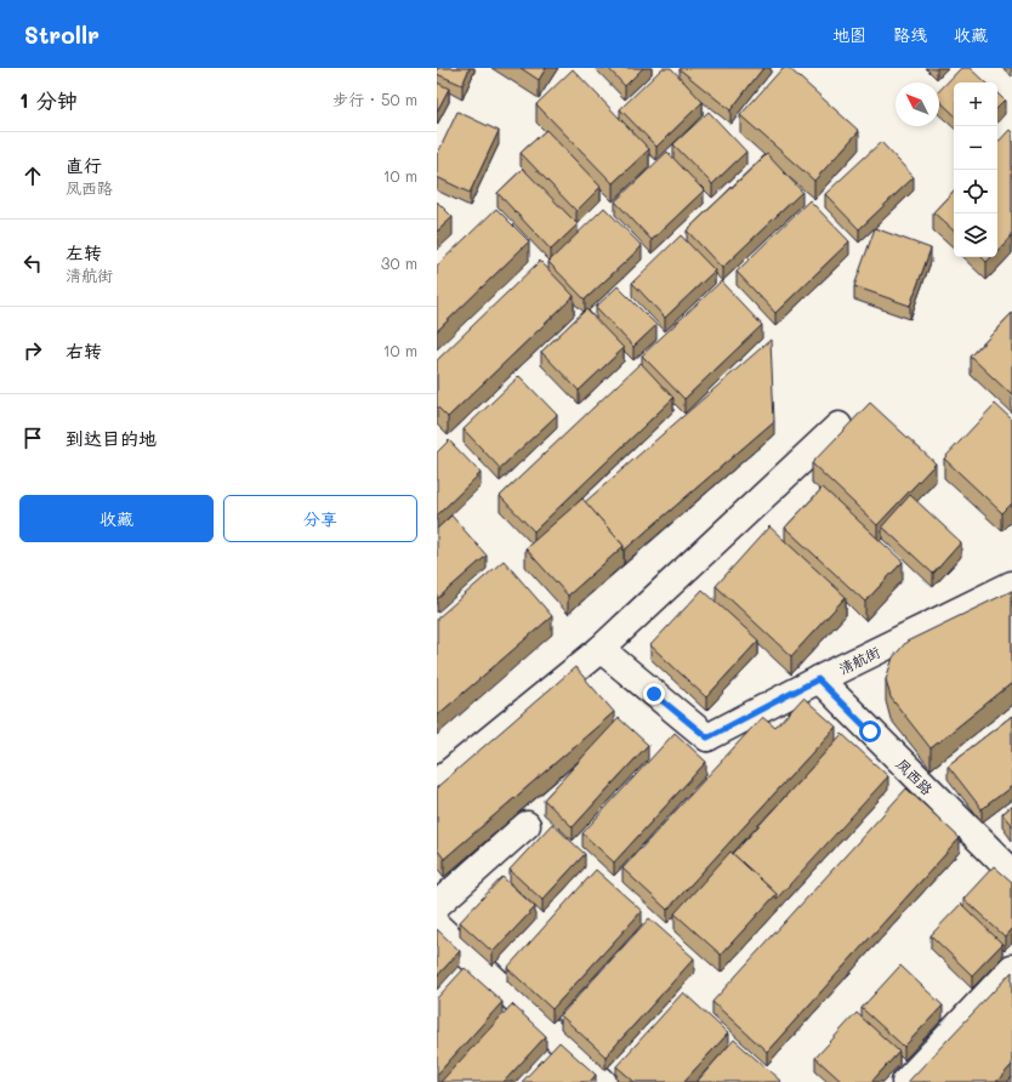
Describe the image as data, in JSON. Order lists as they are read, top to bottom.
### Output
{
  "streets": {
    "street": ["清航街", "凤西路"]
  },
  "crossings": [
    ["清航街", "凤西路"]
  ],
  "north": "top left",
  "page": {
    "header": "Strollr",
    "nav": ["地图", "路线", "收藏"],
    "heading": ["1 分钟", "步行 · 50 m"],
    "map_buttons": ["+", "−"],
    "list": [
      ["直行", "凤西路", "10 m"],
      ["左转", "清航街", "30 m"],
      ["右转", "10 m"],
      "到达目的地"
    ],
    "buttons": ["收藏", "分享"]
  }
}
